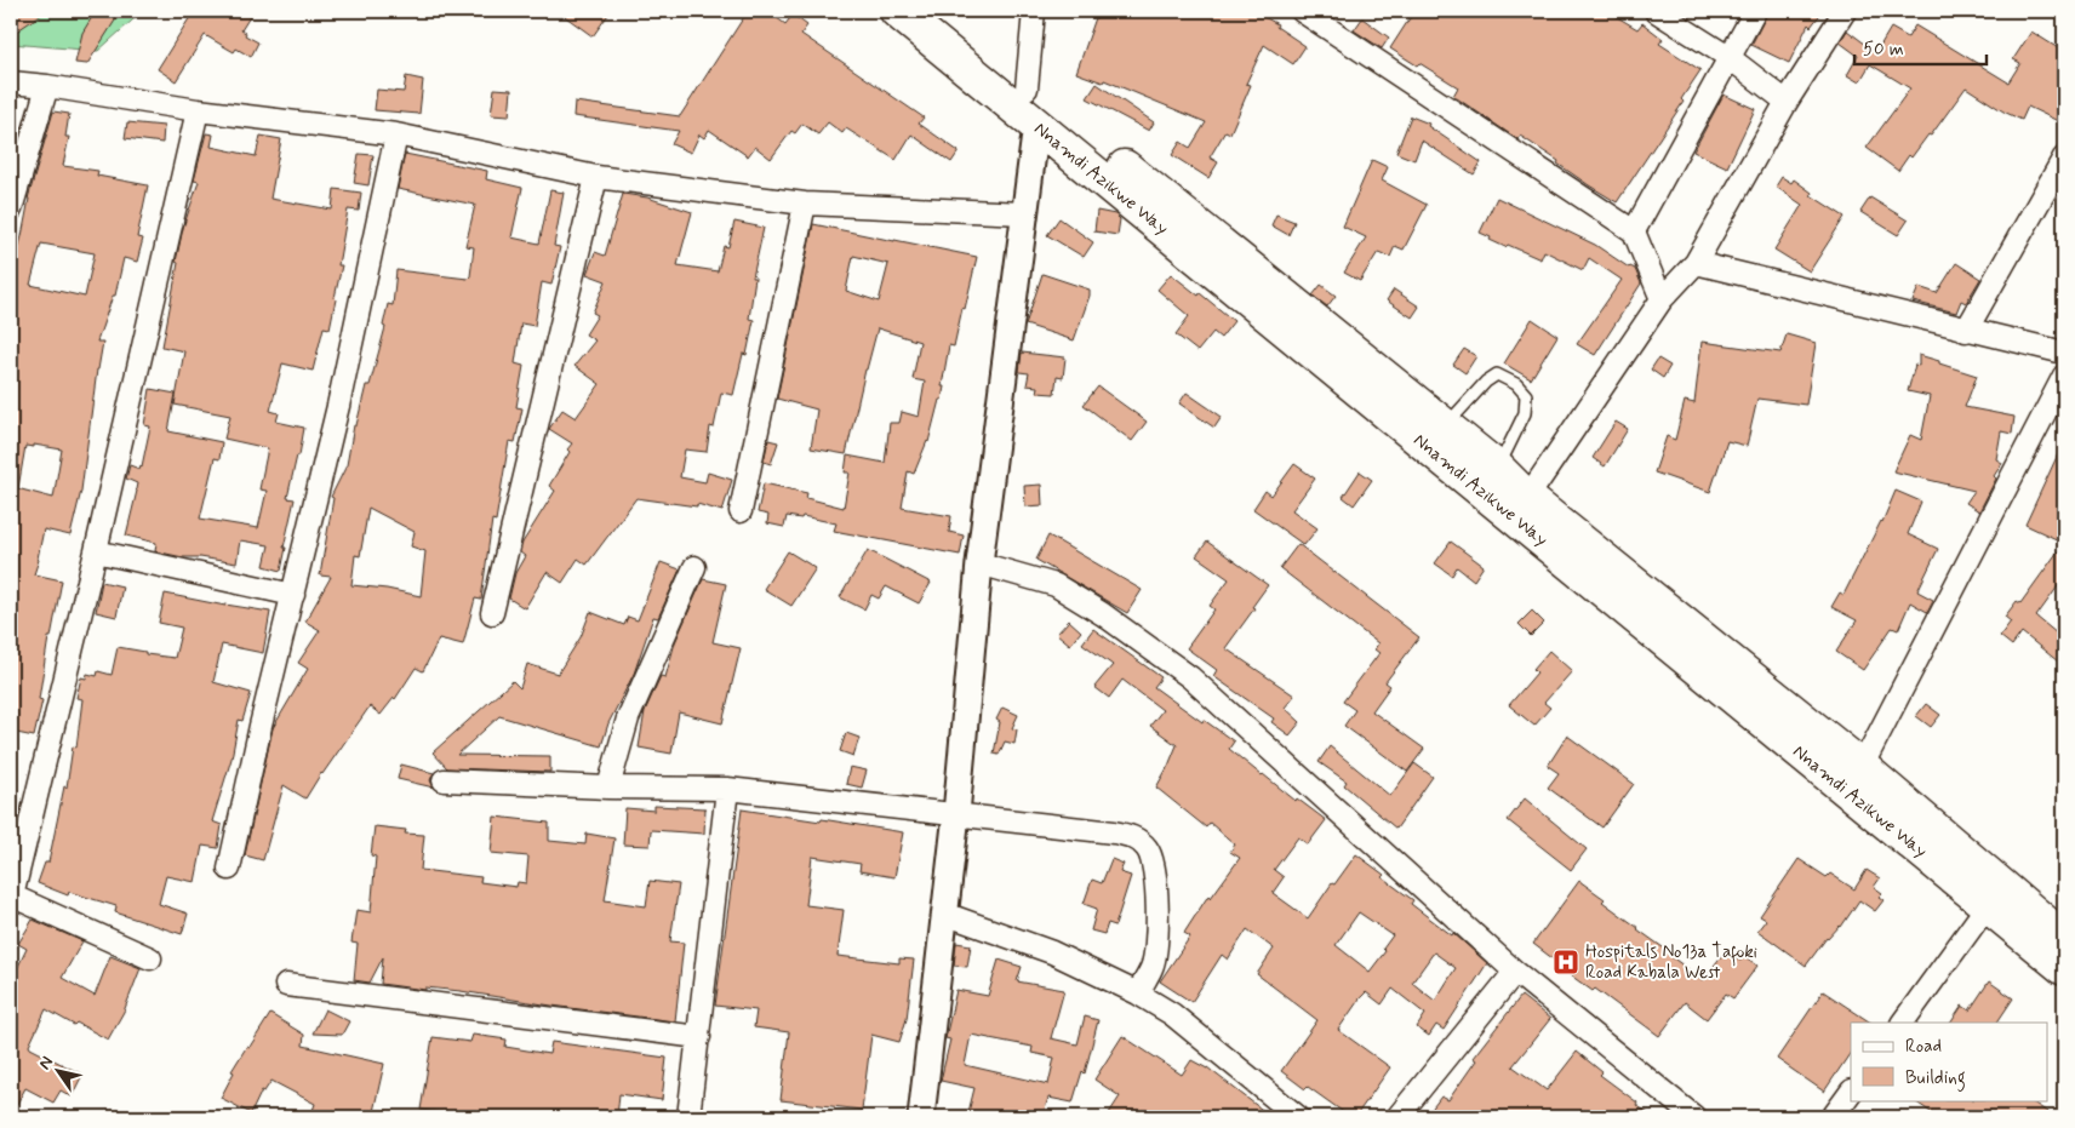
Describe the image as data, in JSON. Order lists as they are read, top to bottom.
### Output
{
  "streets": {
    "highway": ["Nnamdi Azikwe Way"]
  },
  "places": {
    "hospital": ["Hospitals No13a Tafoki Road Kabala West"]
  },
  "legend": ["Road", "Building"],
  "scale_bar": "50 m",
  "north": "top left"
}
